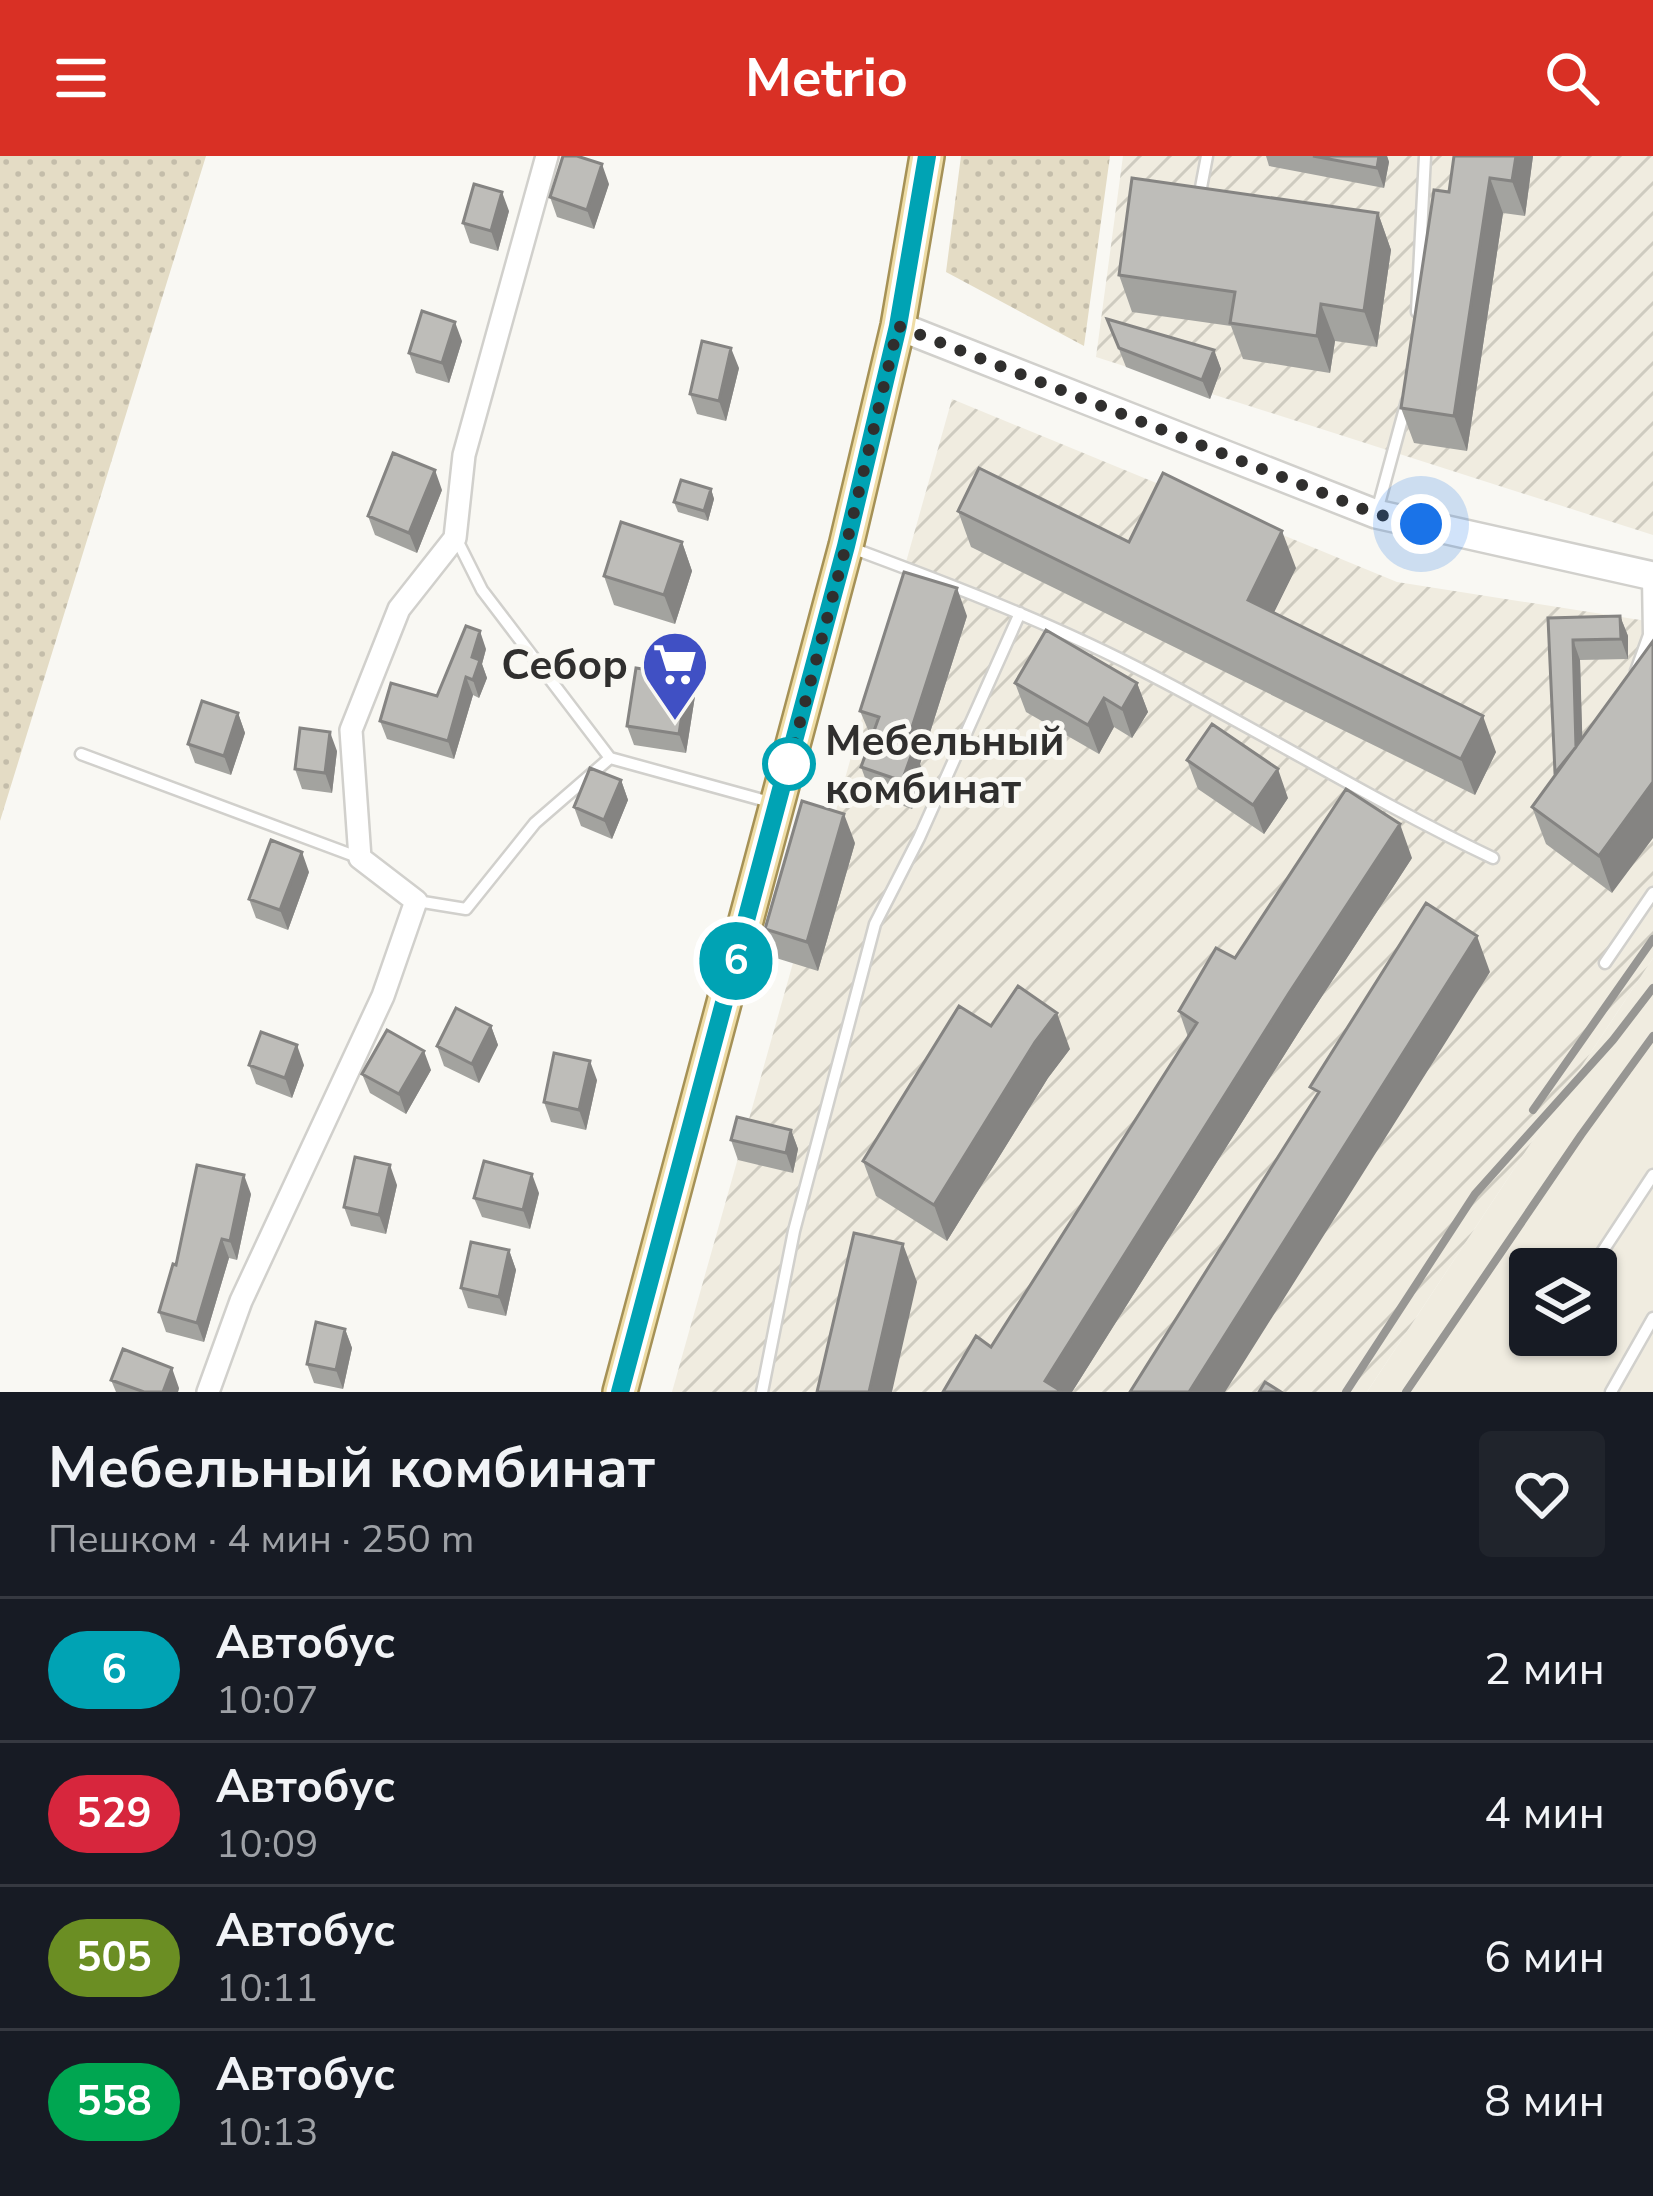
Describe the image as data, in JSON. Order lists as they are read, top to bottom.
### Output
{
  "places": {
    "supermarket": ["Себор"],
    "other": ["Мебельный комбинат"]
  },
  "lines": ["bus line 6"],
  "page": {
    "header": "Metrio",
    "on_map": "6",
    "heading": ["Мебельный комбинат", "Пешком · 4 мин · 250 m"],
    "list": [
      {
        "mark": "6",
        "name": "Автобус",
        "note": "10:07",
        "value": "2 мин"
      },
      {
        "mark": "529",
        "name": "Автобус",
        "note": "10:09",
        "value": "4 мин"
      },
      {
        "mark": "505",
        "name": "Автобус",
        "note": "10:11",
        "value": "6 мин"
      },
      {
        "mark": "558",
        "name": "Автобус",
        "note": "10:13",
        "value": "8 мин"
      }
    ]
  }
}
